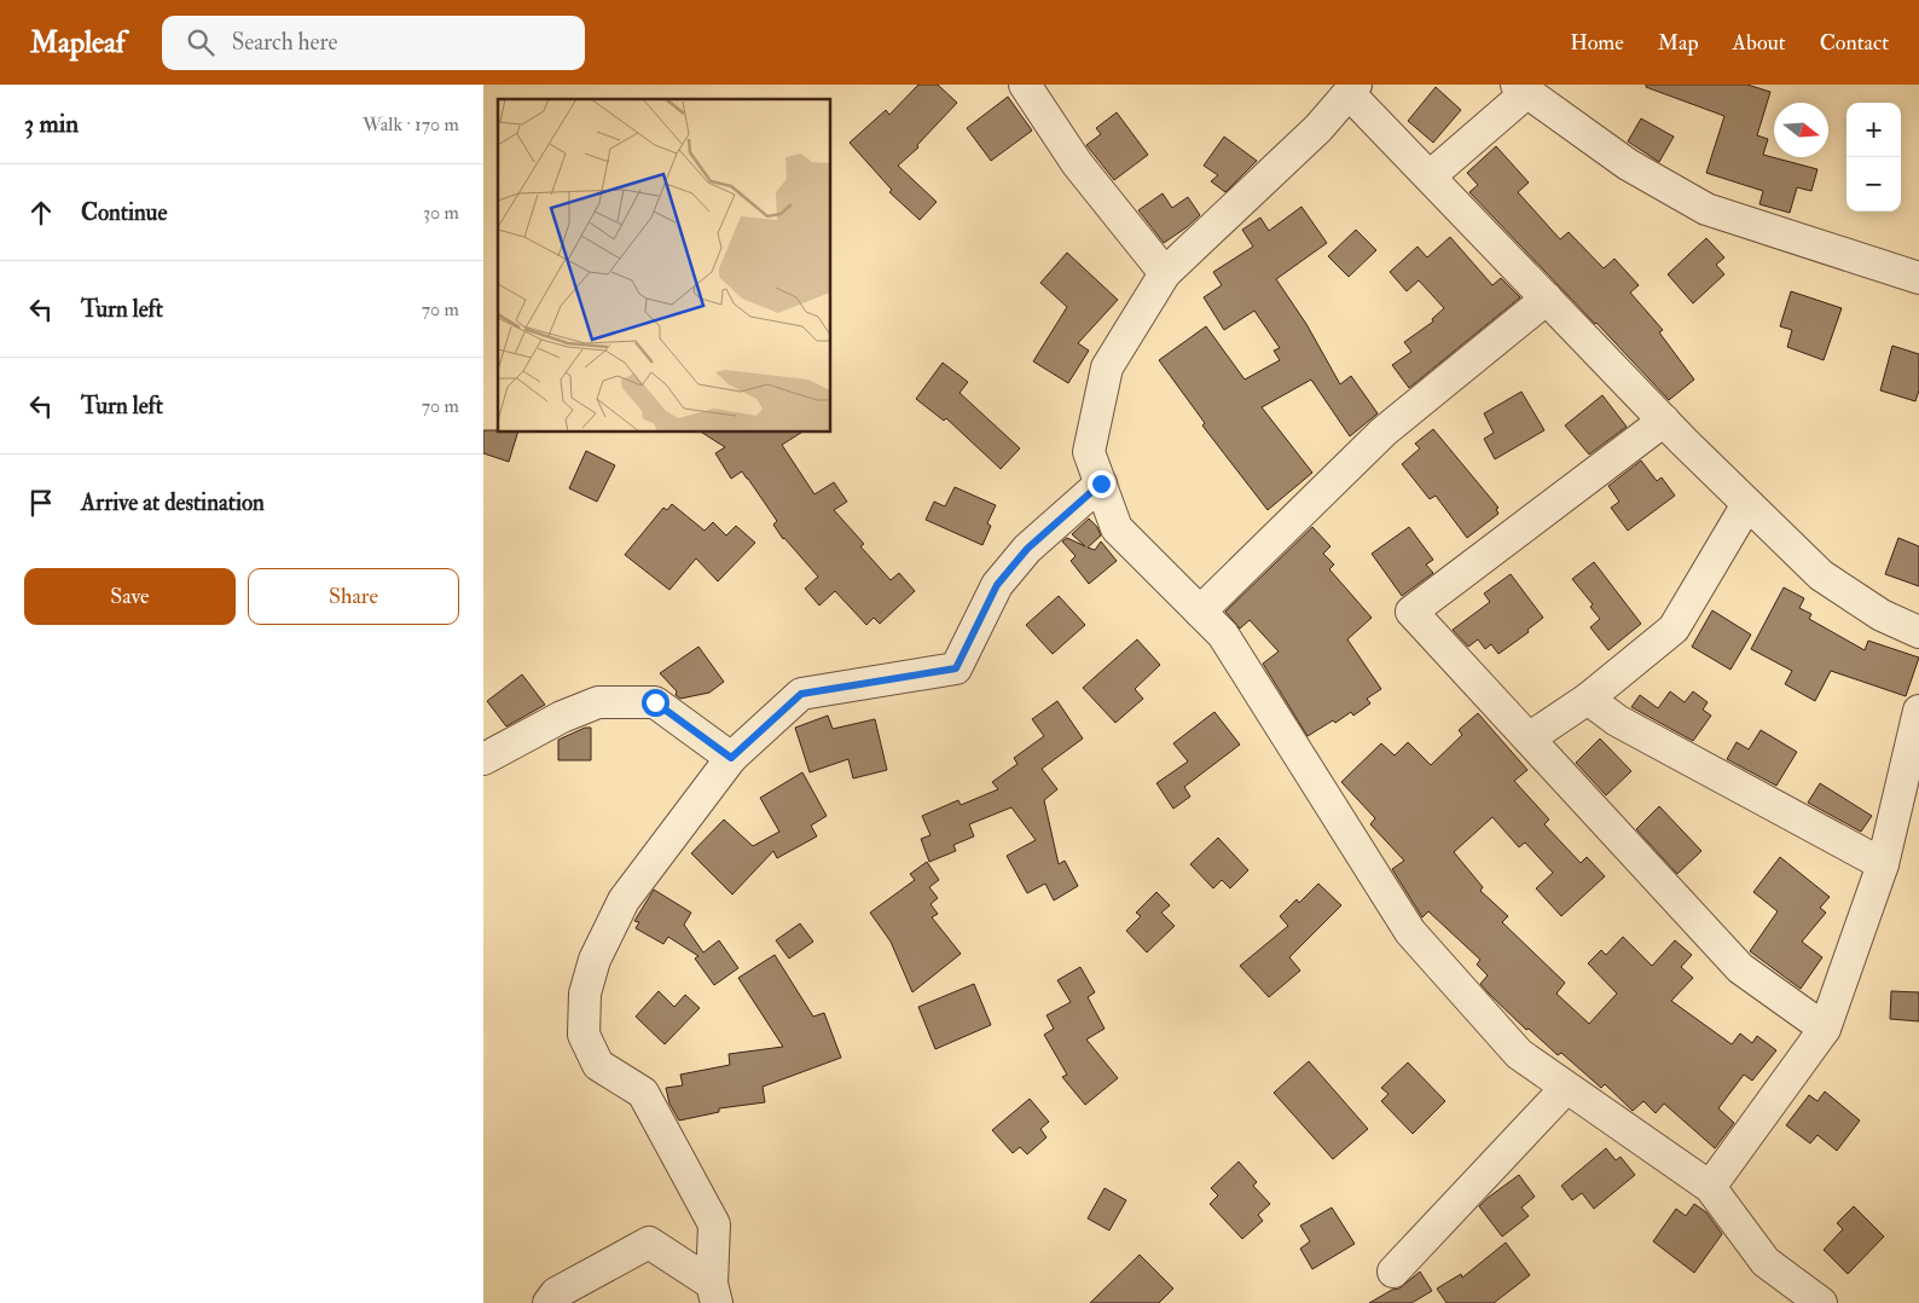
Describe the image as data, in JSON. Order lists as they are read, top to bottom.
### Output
{
  "north": "right",
  "page": {
    "header": "Mapleaf",
    "search": "Search here",
    "nav": [
      "Home",
      "Map",
      "About",
      "Contact"
    ],
    "heading": ["3 min", "Walk · 170 m"],
    "map_buttons": ["+", "−"],
    "list": [
      ["Continue", "30 m"],
      ["Turn left", "70 m"],
      ["Turn left", "70 m"],
      "Arrive at destination"
    ],
    "buttons": ["Save", "Share"]
  }
}
